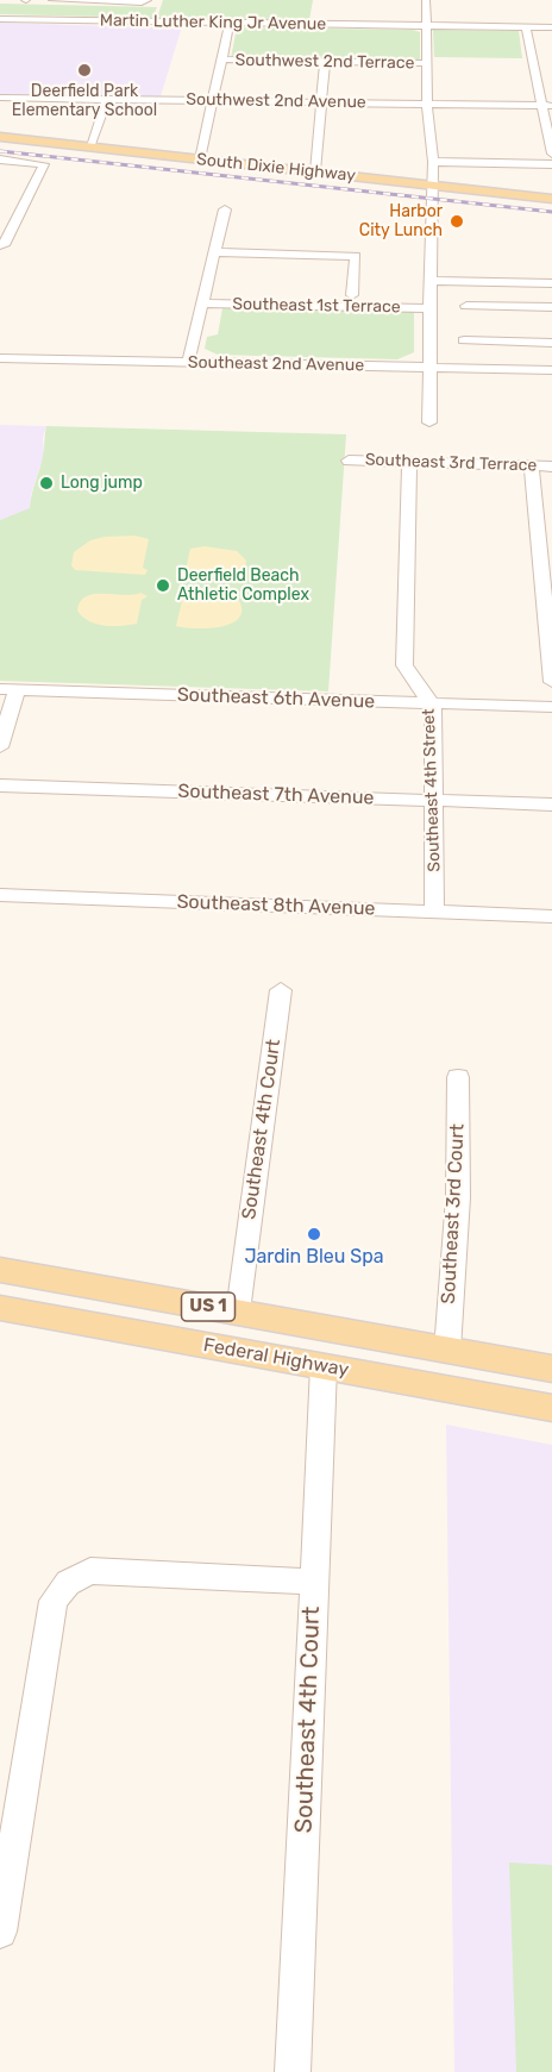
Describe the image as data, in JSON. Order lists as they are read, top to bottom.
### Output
{
  "streets": {
    "main road": ["South Dixie Highway", "US 1", "Federal Highway"],
    "street": [
      "Martin Luther King Jr Avenue",
      "Southwest 2nd Terrace",
      "Southwest 2nd Avenue",
      "Southeast 1st Terrace",
      "Southeast 2nd Avenue",
      "Southeast 3rd Terrace",
      "Southeast 6th Avenue",
      "Southeast 4th Street",
      "Southeast 7th Avenue",
      "Southeast 8th Avenue",
      "Southeast 4th Court",
      "Southeast 3rd Court"
    ]
  },
  "crossings": [
    ["Southeast 3rd Terrace", "Southeast 4th Street"],
    ["Southeast 6th Avenue", "Southeast 4th Street"],
    ["Southeast 4th Street", "Southeast 7th Avenue"],
    ["Southeast 4th Street", "Southeast 8th Avenue"],
    ["Southeast 4th Court", "Federal Highway"],
    ["Southeast 3rd Court", "Federal Highway"]
  ],
  "places": [
    "Deerfield Park Elementary School",
    "Harbor City Lunch",
    "Long jump",
    "Deerfield Beach Athletic Complex",
    "Jardin Bleu Spa"
  ]
}
